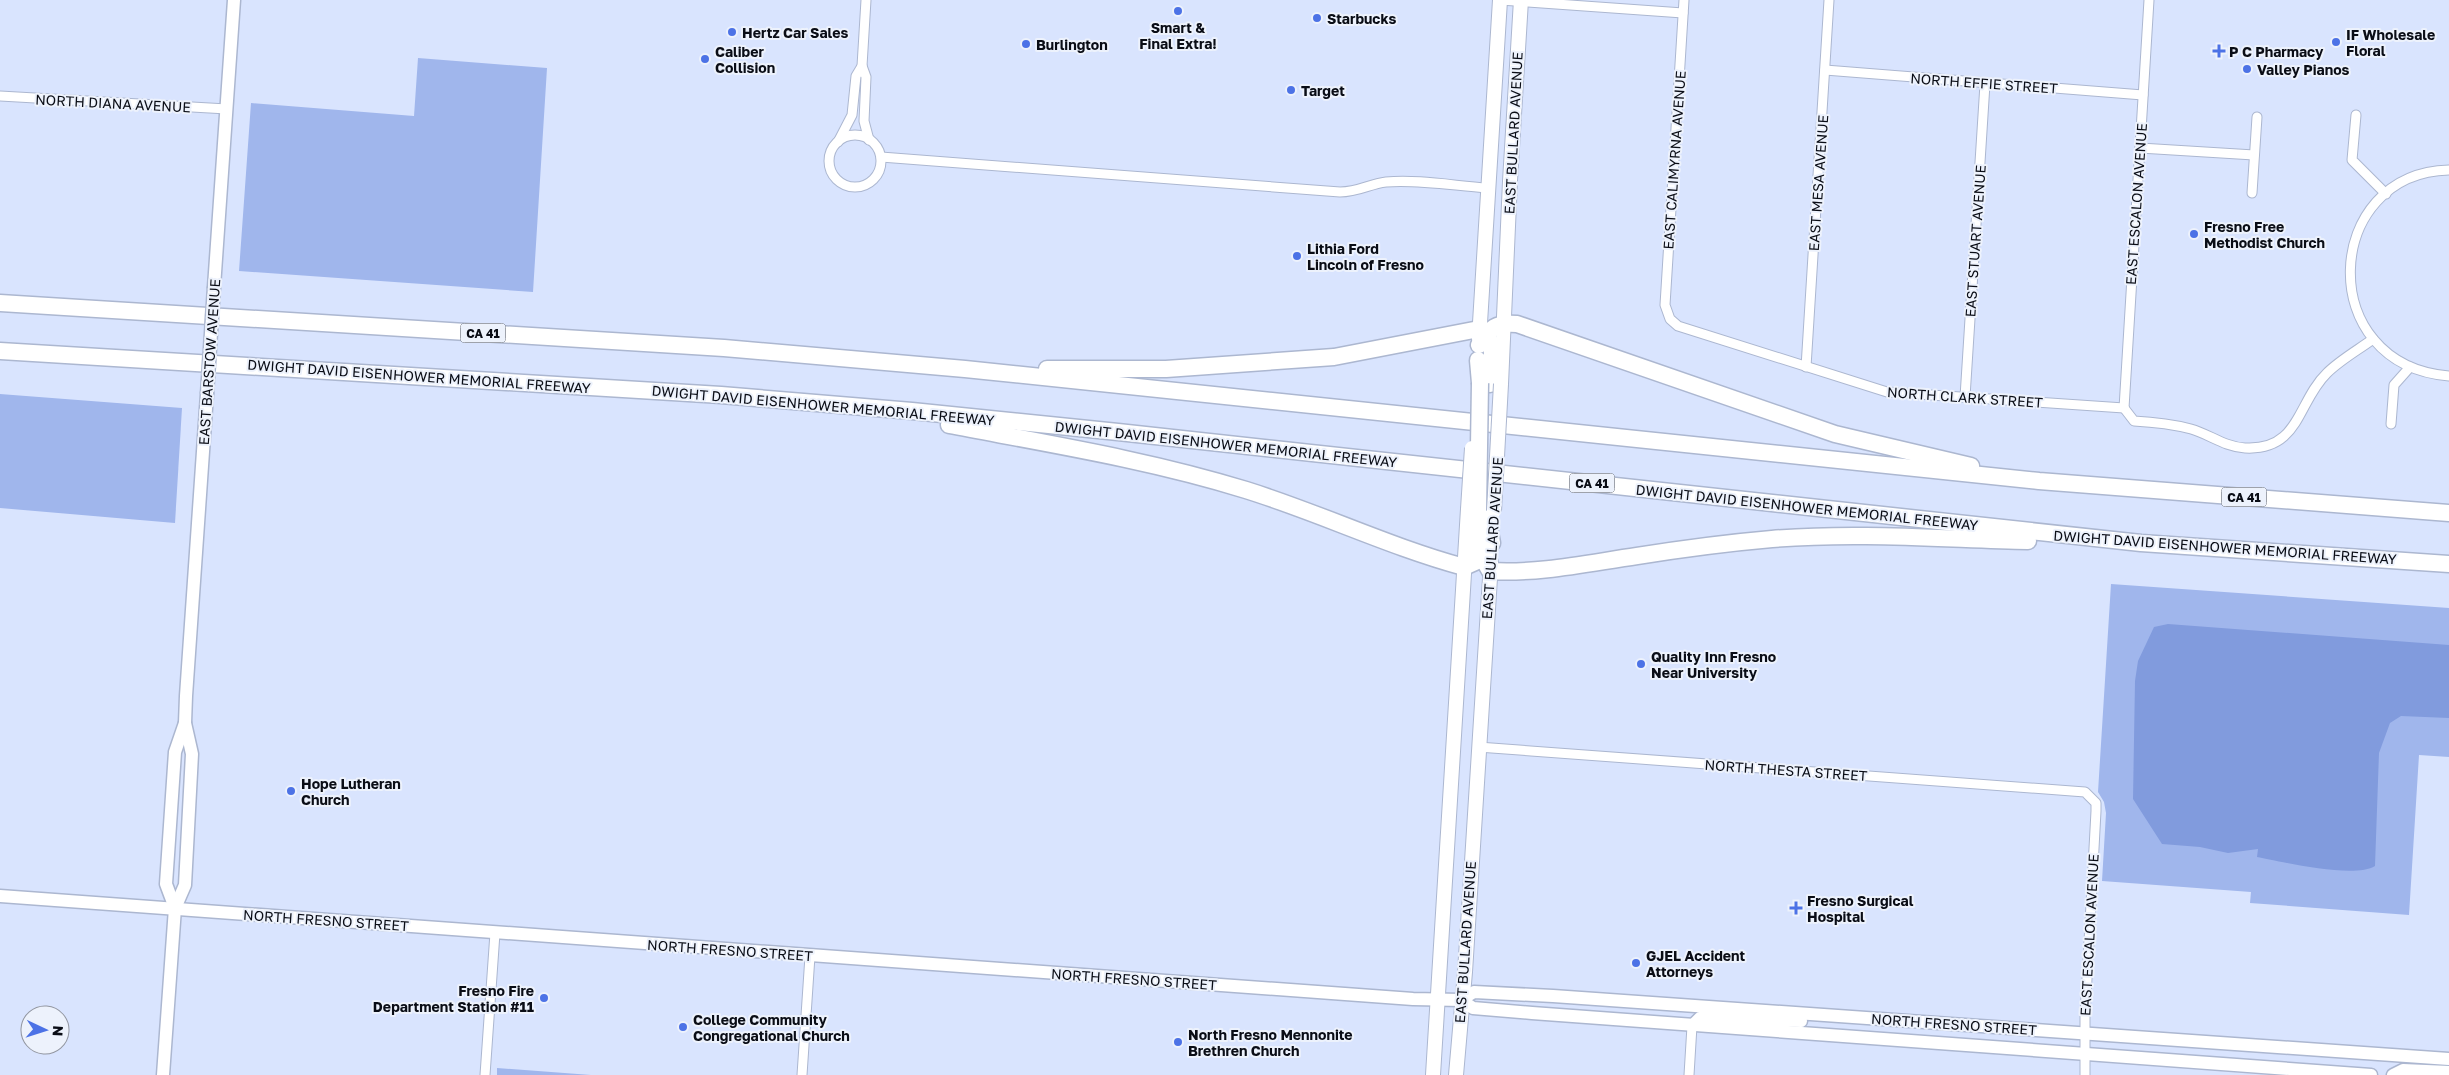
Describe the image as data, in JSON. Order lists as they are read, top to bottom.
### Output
{
  "streets": {
    "highway": ["CA 41", "DWIGHT DAVID EISENHOWER MEMORIAL FREEWAY"],
    "main road": ["EAST BULLARD AVENUE", "EAST BARSTOW AVENUE", "NORTH FRESNO STREET"],
    "street": [
      "NORTH EFFIE STREET",
      "NORTH DIANA AVENUE",
      "EAST CALIMYRNA AVENUE",
      "EAST MESA AVENUE",
      "EAST ESCALON AVENUE",
      "EAST STUART AVENUE",
      "NORTH CLARK STREET",
      "NORTH THESTA STREET"
    ]
  },
  "crossings": [
    ["NORTH EFFIE STREET", "EAST MESA AVENUE"],
    ["NORTH EFFIE STREET", "EAST ESCALON AVENUE"],
    ["NORTH EFFIE STREET", "EAST STUART AVENUE"],
    ["NORTH DIANA AVENUE", "EAST BARSTOW AVENUE"],
    ["EAST BULLARD AVENUE", "NORTH THESTA STREET"],
    ["EAST BULLARD AVENUE", "NORTH FRESNO STREET"],
    ["EAST CALIMYRNA AVENUE", "NORTH CLARK STREET"],
    ["EAST MESA AVENUE", "NORTH CLARK STREET"],
    ["EAST ESCALON AVENUE", "NORTH CLARK STREET"],
    ["EAST ESCALON AVENUE", "NORTH THESTA STREET"],
    ["EAST ESCALON AVENUE", "NORTH FRESNO STREET"],
    ["EAST STUART AVENUE", "NORTH CLARK STREET"],
    ["EAST BARSTOW AVENUE", "NORTH FRESNO STREET"]
  ],
  "places": {
    "other": [
      "Smart & Final Extra!",
      "Starbucks",
      "Hertz Car Sales",
      "IF Wholesale Floral",
      "Burlington",
      "Caliber Collision",
      "Valley Pianos",
      "Target",
      "Fresno Free Methodist Church",
      "Lithia Ford Lincoln of Fresno",
      "Quality Inn Fresno Near University",
      "Hope Lutheran Church",
      "GJEL Accident Attorneys",
      "Fresno Fire Department Station #11",
      "College Community Congregational Church",
      "North Fresno Mennonite Brethren Church"
    ],
    "health": ["P C Pharmacy", "Fresno Surgical Hospital"]
  },
  "north": "right"
}
